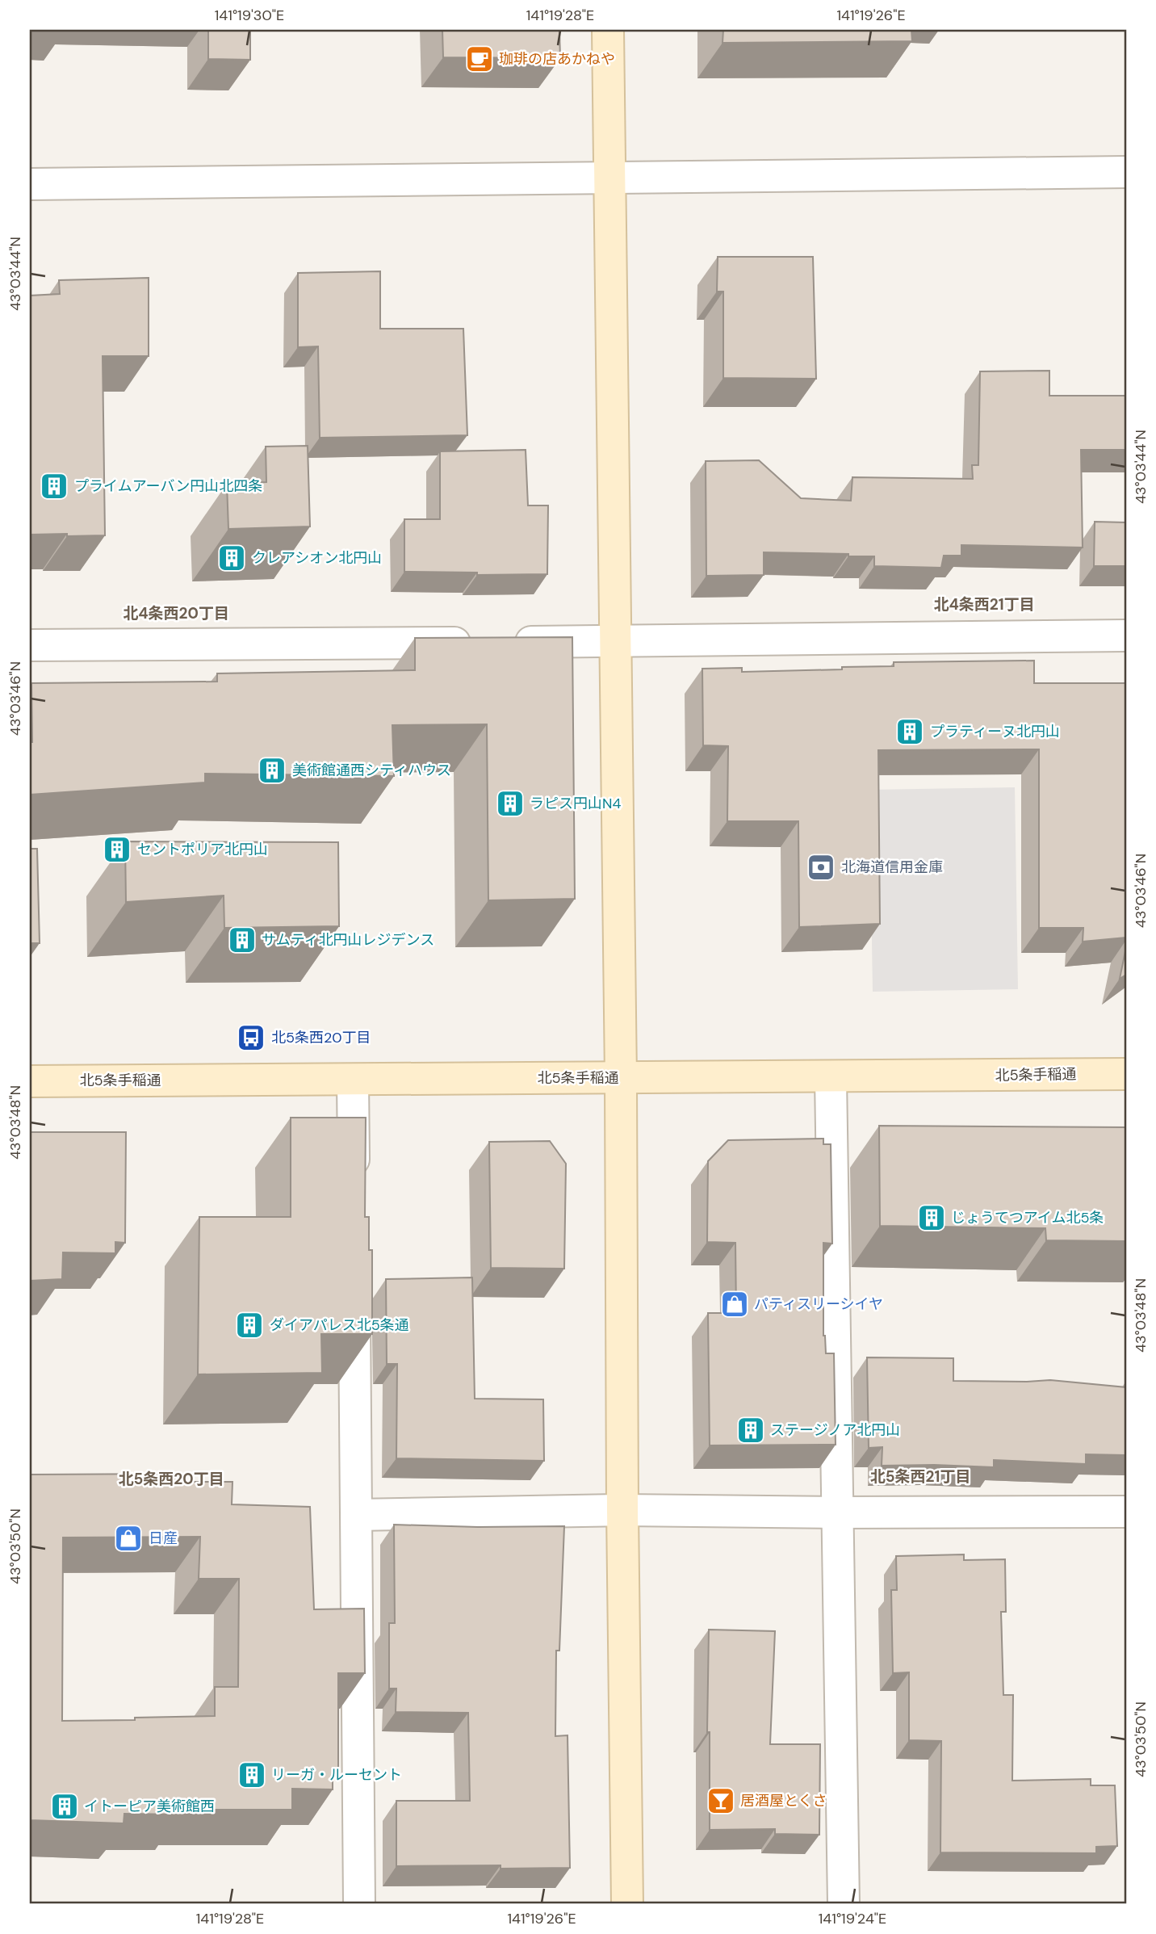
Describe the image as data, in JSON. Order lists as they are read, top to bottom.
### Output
{
  "streets": {
    "street": ["北5条手稲通"]
  },
  "districts": [
    "北4条西21丁目",
    "北4条西20丁目",
    "北5条西21丁目",
    "北5条西20丁目"
  ],
  "places": {
    "cafe": ["珈琲の店あかねや"],
    "building": [
      "プライムアーバン円山北四条",
      "クレアシオン北円山",
      "プラティーヌ北円山",
      "美術館通西シティハウス",
      "ラピス円山N4",
      "セントポリア北円山",
      "サムティ北円山レジデンス",
      "じょうてつアイム北5条",
      "ダイアパレス北5条通",
      "ステージノア北円山",
      "リーガ・ルーセント",
      "イトーピア美術館西"
    ],
    "bank": ["北海道信用金庫"],
    "bus stop": ["北5条西20丁目"],
    "shop": ["パティスリーシイヤ", "日産"],
    "bar": ["居酒屋とくさ"]
  },
  "coordinates": [
    "141°19'30\"E",
    "141°19'28\"E",
    "141°19'26\"E",
    "43°03'44\"N",
    "43°03'46\"N",
    "43°03'48\"N",
    "43°03'50\"N",
    "141°19'24\"E"
  ]
}
